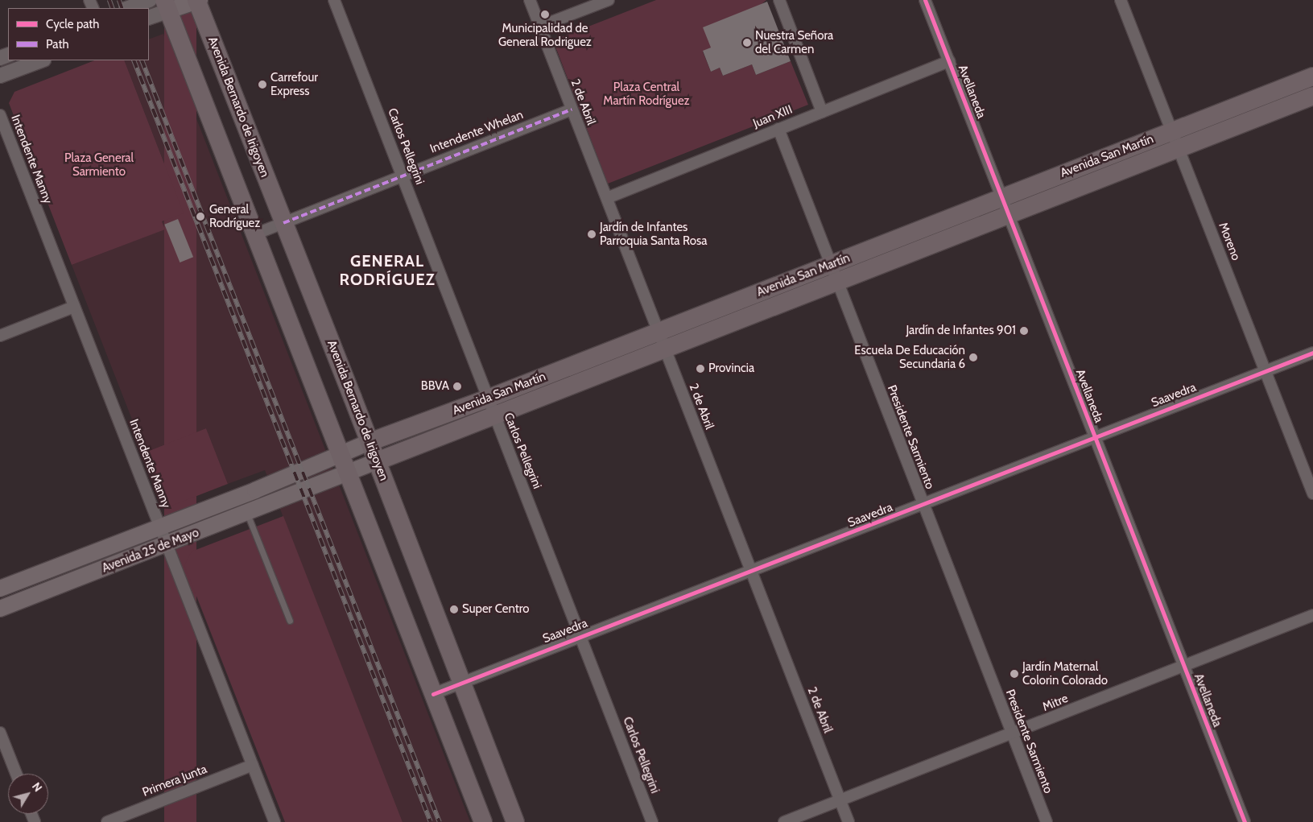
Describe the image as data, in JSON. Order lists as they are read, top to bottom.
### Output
{
  "streets": {
    "main road": ["Avenida Bernardo de Irigoyen", "Avenida San Martín", "Avenida 25 de Mayo"],
    "street": [
      "Avellaneda",
      "2 de Abril",
      "Juan XIII",
      "Intendente Whelan",
      "Carlos Pellegrini",
      "Intendente Manny",
      "Moreno",
      "Saavedra",
      "Presidente Sarmiento",
      "Mitre",
      "Primera Junta"
    ]
  },
  "crossings": [
    ["Avellaneda", "Juan XIII"],
    ["Avellaneda", "Avenida San Martín"],
    ["Avellaneda", "Saavedra"],
    ["Avellaneda", "Mitre"],
    ["2 de Abril", "Juan XIII"],
    ["2 de Abril", "Intendente Whelan"],
    ["2 de Abril", "Avenida San Martín"],
    ["2 de Abril", "Saavedra"],
    ["2 de Abril", "Mitre"],
    ["Avenida Bernardo de Irigoyen", "Intendente Whelan"],
    ["Avenida Bernardo de Irigoyen", "Avenida San Martín"],
    ["Avenida Bernardo de Irigoyen", "Saavedra"],
    ["Juan XIII", "Presidente Sarmiento"],
    ["Intendente Whelan", "Carlos Pellegrini"],
    ["Carlos Pellegrini", "Avenida San Martín"],
    ["Carlos Pellegrini", "Saavedra"],
    ["Avenida San Martín", "Moreno"],
    ["Avenida San Martín", "Presidente Sarmiento"],
    ["Avenida San Martín", "Avenida 25 de Mayo"],
    ["Intendente Manny", "Avenida 25 de Mayo"],
    ["Intendente Manny", "Primera Junta"],
    ["Moreno", "Saavedra"],
    ["Saavedra", "Presidente Sarmiento"],
    ["Presidente Sarmiento", "Mitre"]
  ],
  "districts": ["GENERAL RODRÍGUEZ"],
  "parks": ["Plaza Central Martín Rodríguez", "Plaza General Sarmiento"],
  "places": [
    "Municipalidad de General Rodriguez",
    "Nuestra Señora del Carmen",
    "Carrefour Express",
    "General Rodríguez",
    "Jardín de Infantes Parroquia Santa Rosa",
    "Jardín de Infantes 901",
    "Escuela De Educación Secundaria 6",
    "Provincia",
    "BBVA",
    "Super Centro",
    "Jardín Maternal Colorin Colorado"
  ],
  "legend": ["Cycle path", "Path"],
  "north": "top right"
}
